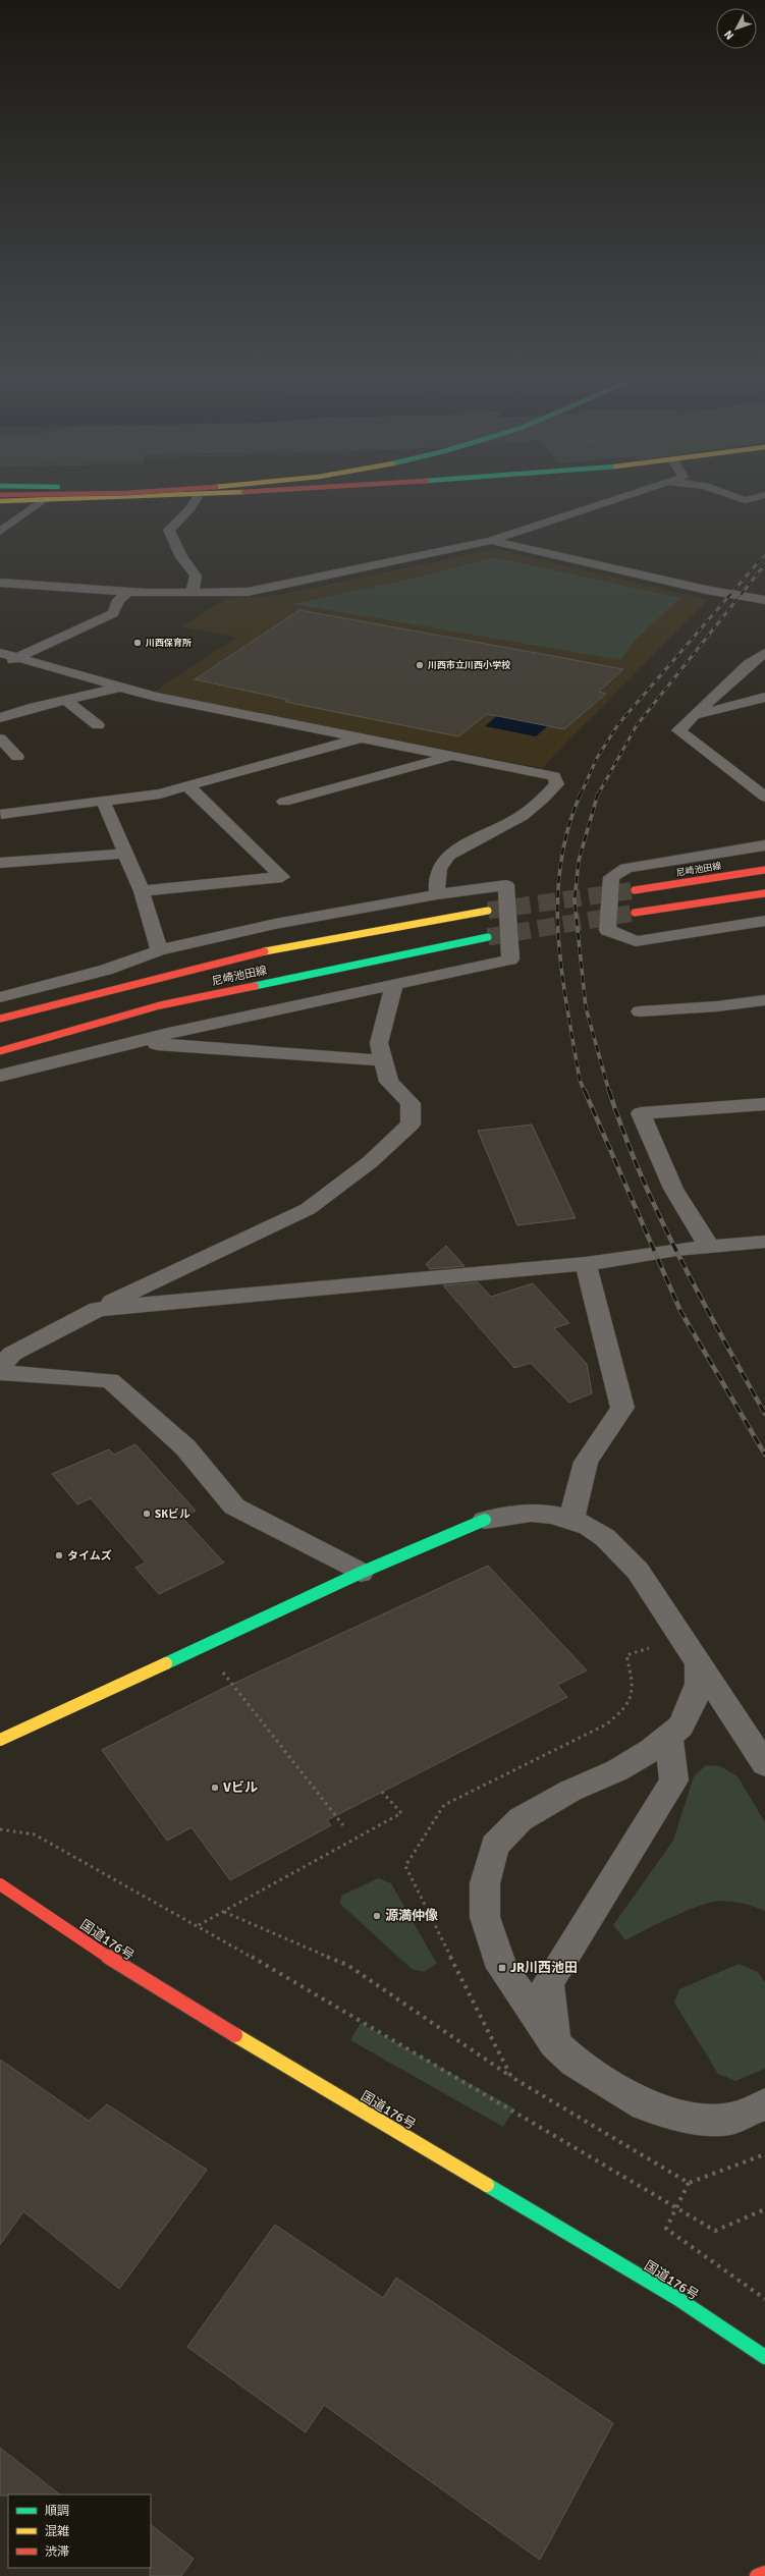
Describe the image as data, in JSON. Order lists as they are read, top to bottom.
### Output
{
  "streets": {
    "main road": ["尼崎池田線", "国道176号"]
  },
  "places": {
    "other": [
      "川西保育所",
      "川西市立川西小学校",
      "SKビル",
      "タイムズ",
      "Vビル",
      "源満仲像"
    ],
    "transit": ["JR川西池田"]
  },
  "legend": ["順調", "混雑", "渋滞"],
  "north": "bottom left"
}
